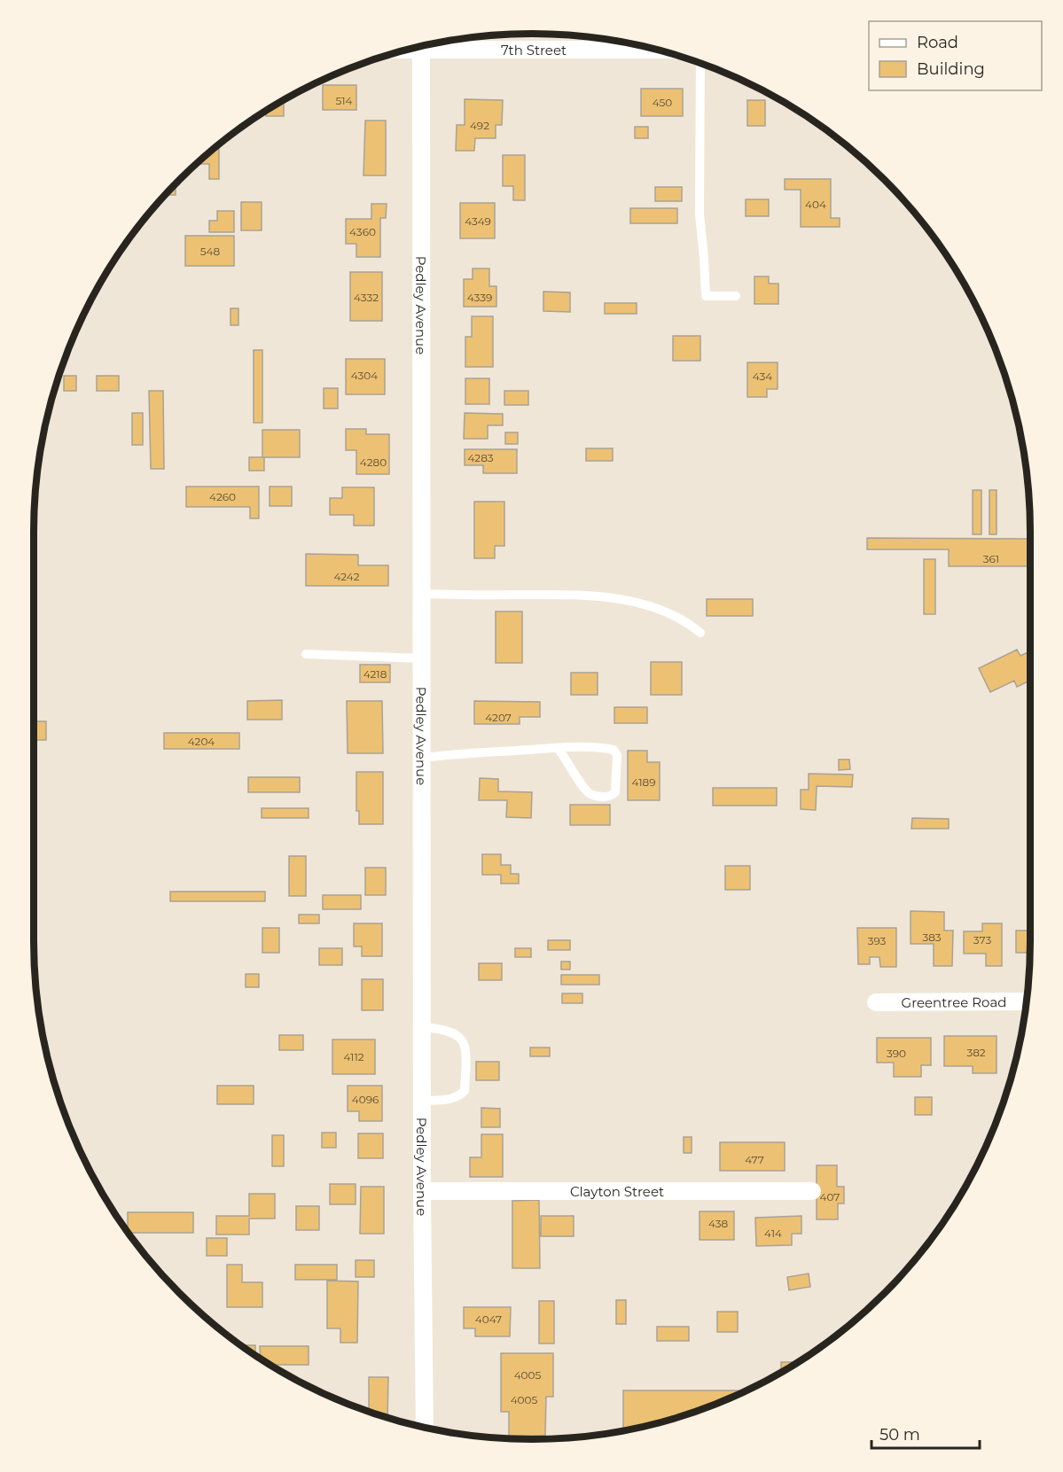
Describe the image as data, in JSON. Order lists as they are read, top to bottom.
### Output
{
  "streets": {
    "street": [
      "7th Street",
      "Pedley Avenue",
      "Greentree Road",
      "Clayton Street"
    ]
  },
  "crossings": [
    ["Pedley Avenue", "Clayton Street"]
  ],
  "house_numbers": [
    "514",
    "450",
    "492",
    "404",
    "4349",
    "4360",
    "548",
    "4332",
    "4339",
    "4304",
    "434",
    "4283",
    "4280",
    "4260",
    "361",
    "4242",
    "4218",
    "4207",
    "4204",
    "4189",
    "383",
    "373",
    "393",
    "382",
    "390",
    "4112",
    "4096",
    "477",
    "407",
    "438",
    "414",
    "4047",
    "4005",
    "4005"
  ],
  "legend": ["Road", "Building"],
  "scale_bar": "50 m"
}
